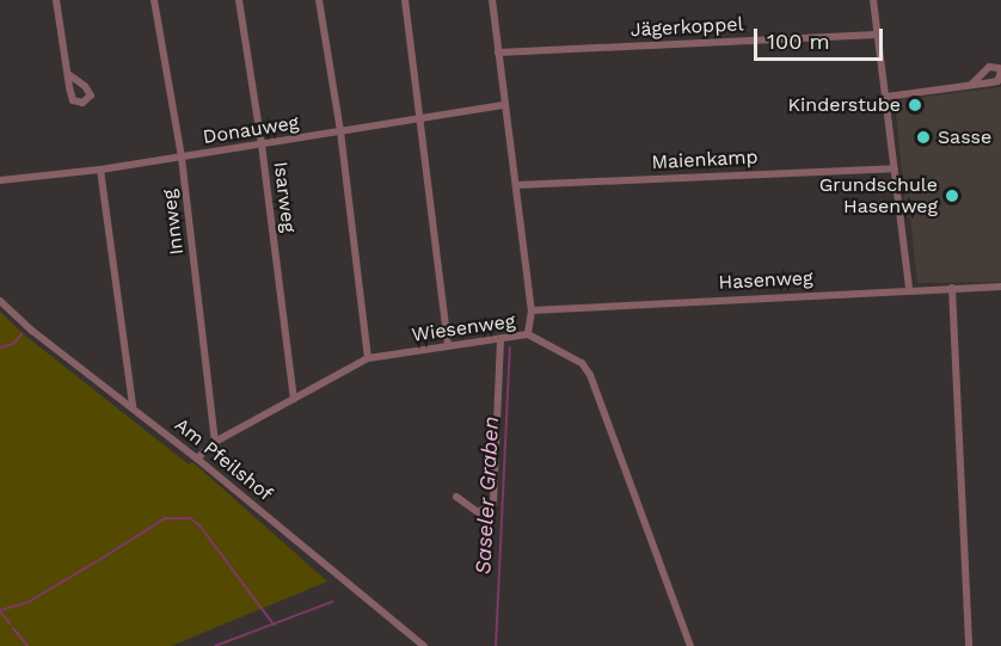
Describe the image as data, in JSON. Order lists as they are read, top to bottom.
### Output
{
  "streets": {
    "street": [
      "Jägerkoppel",
      "Donauweg",
      "Maienkamp",
      "Isarweg",
      "Innweg",
      "Hasenweg",
      "Wiesenweg",
      "Am Pfeilshof"
    ]
  },
  "crossings": [
    ["Donauweg", "Isarweg"],
    ["Donauweg", "Innweg"],
    ["Isarweg", "Wiesenweg"],
    ["Innweg", "Wiesenweg"],
    ["Wiesenweg", "Am Pfeilshof"]
  ],
  "water": ["Saseler Graben"],
  "places": ["Kinderstube", "Sasse", "Grundschule Hasenweg"],
  "scale_bar": "100 m"
}
